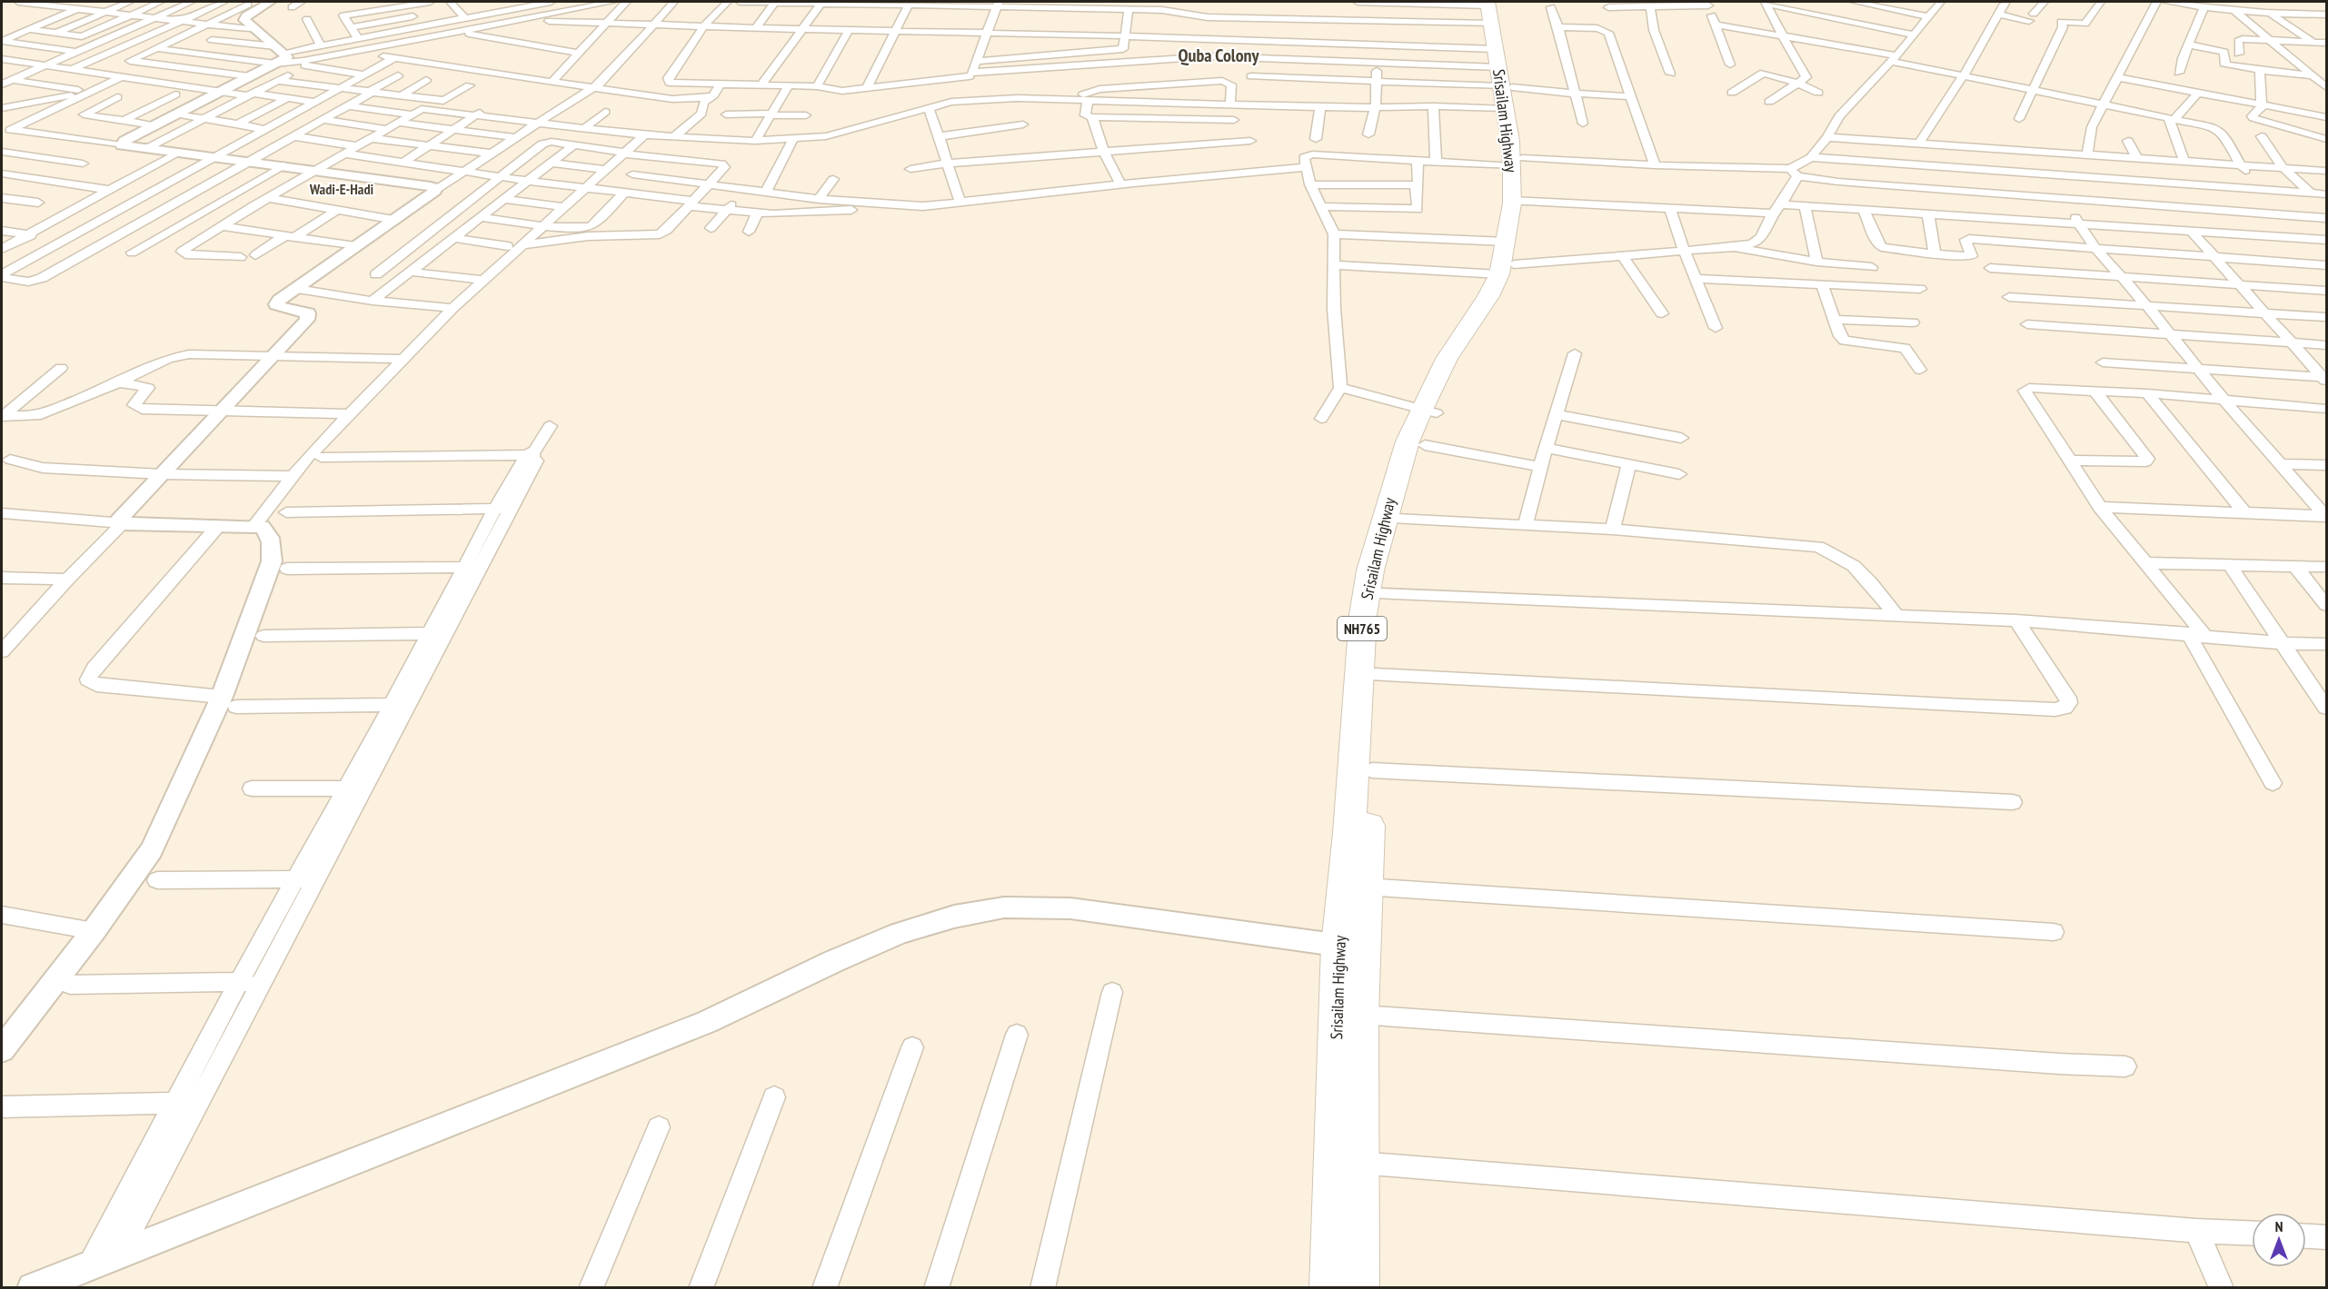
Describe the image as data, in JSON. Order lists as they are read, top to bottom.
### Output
{
  "streets": {
    "highway": ["Srisailam Highway", "NH765"]
  },
  "districts": ["Quba Colony", "Wadi-E-Hadi"],
  "north": "top"
}
